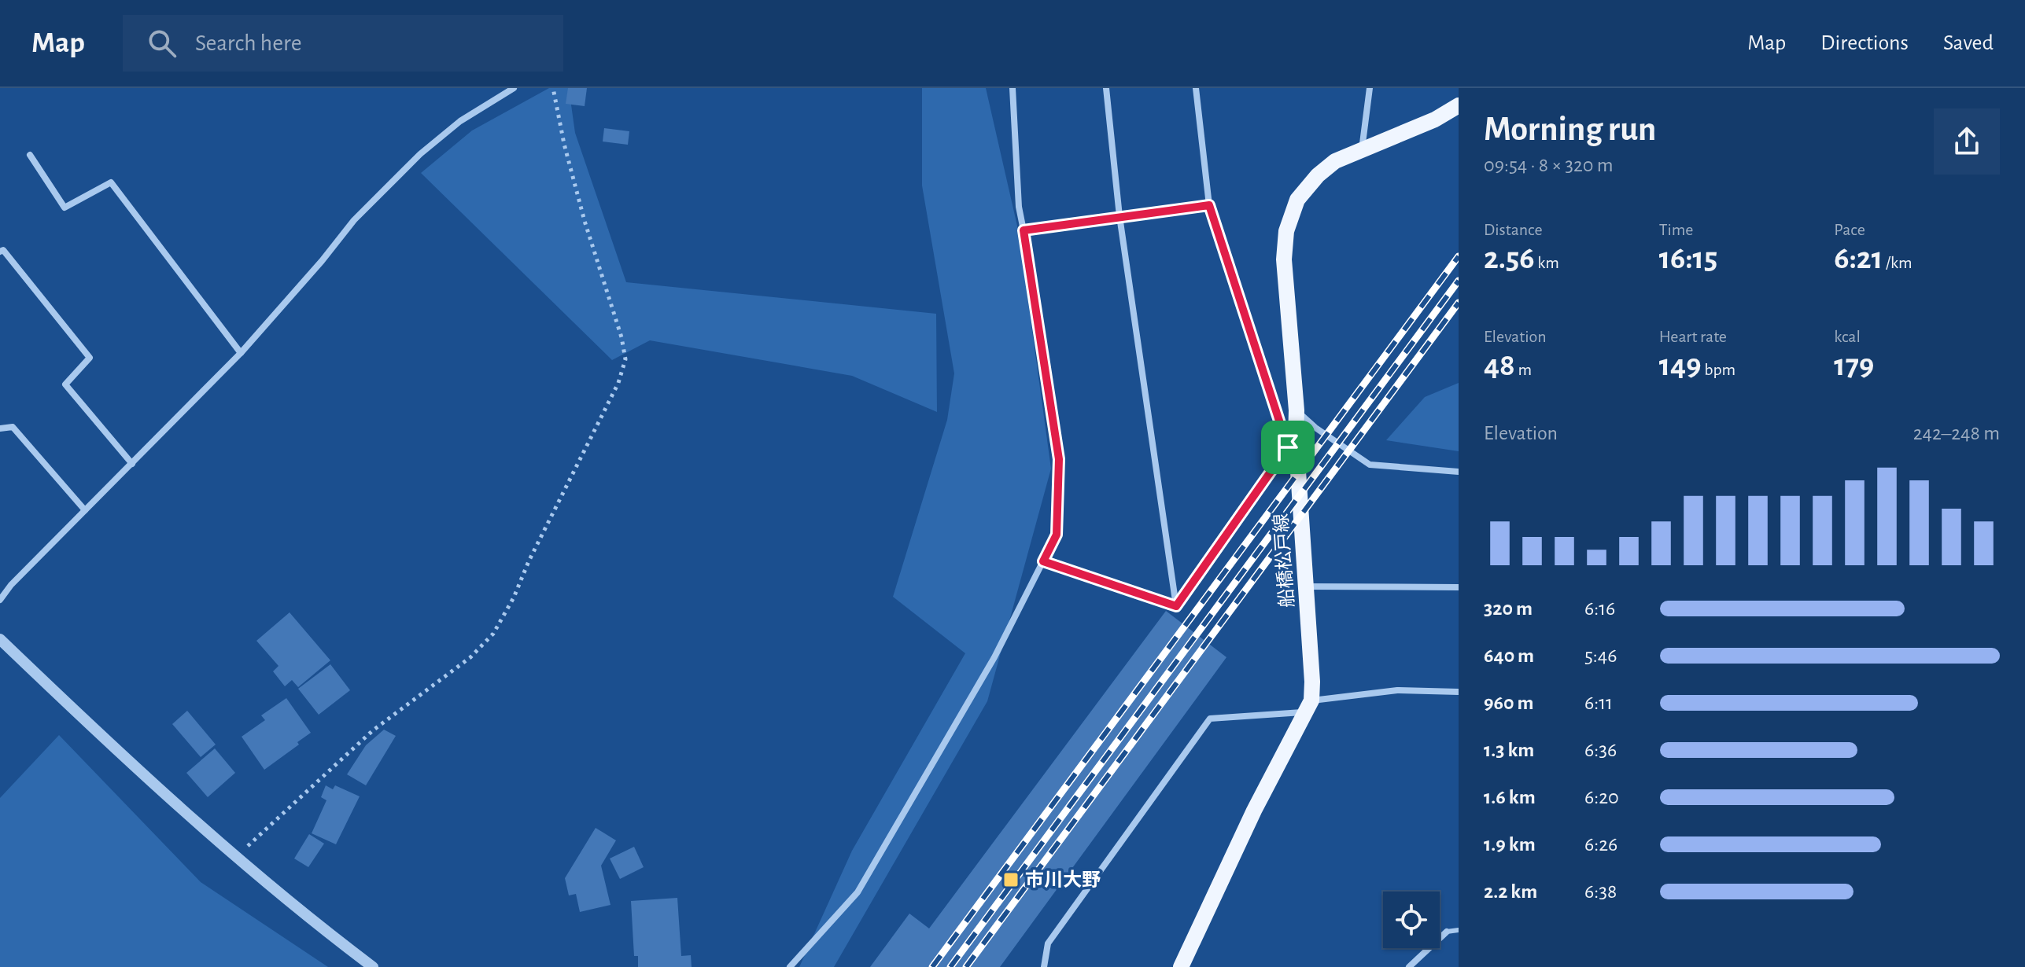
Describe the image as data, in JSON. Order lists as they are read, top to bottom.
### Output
{
  "streets": {
    "main road": ["船橋松戸線"]
  },
  "places": {
    "transit": ["市川大野"]
  },
  "page": {
    "header": "Map",
    "search": "Search here",
    "nav": ["Map", "Directions", "Saved"],
    "heading": ["Morning run", "09:54 · 8 × 320 m"],
    "stats": [
      ["Distance", "2.56 km"],
      ["Time", "16:15"],
      ["Pace", "6:21 /km"],
      ["Elevation", "48 m"],
      ["Heart rate", "149 bpm"],
      ["kcal", "179"]
    ],
    "chart": ["Elevation", "242–248 m"],
    "list": [
      {
        "name": "320 m",
        "note": "6:16"
      },
      {
        "name": "640 m",
        "note": "5:46"
      },
      {
        "name": "960 m",
        "note": "6:11"
      },
      {
        "name": "1.3 km",
        "note": "6:36"
      },
      {
        "name": "1.6 km",
        "note": "6:20"
      },
      {
        "name": "1.9 km",
        "note": "6:26"
      },
      {
        "name": "2.2 km",
        "note": "6:38"
      }
    ]
  }
}
